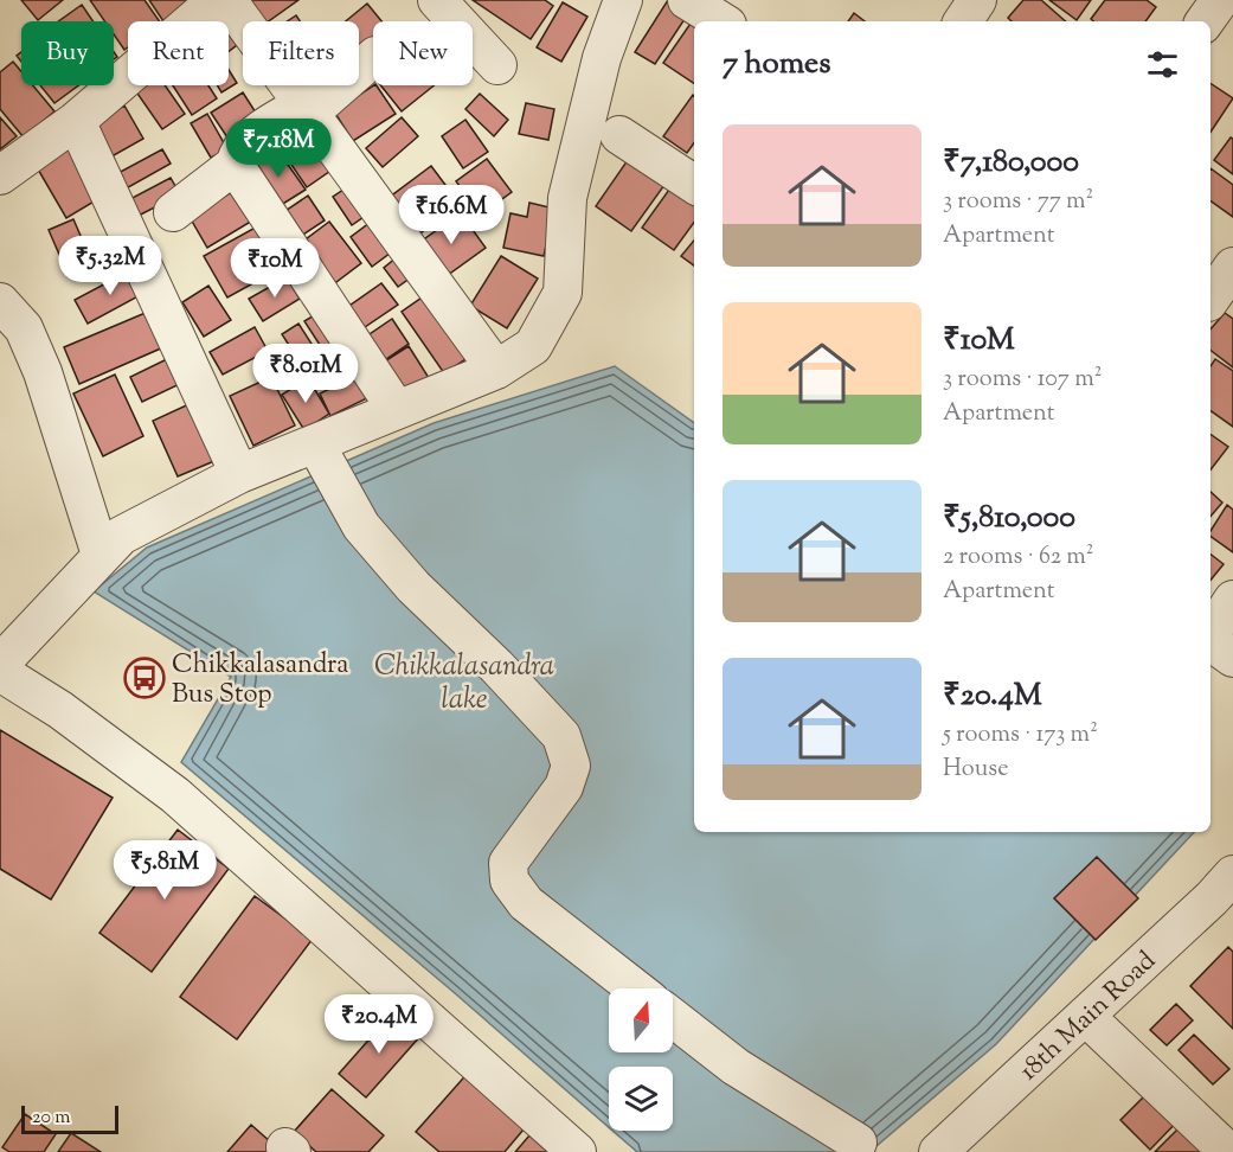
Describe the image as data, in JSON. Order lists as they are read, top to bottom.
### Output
{
  "streets": {
    "street": ["18th Main Road"]
  },
  "water": ["Chikkalasandra lake"],
  "places": {
    "bus stop": ["Chikkalasandra Bus Stop"]
  },
  "scale_bar": "20 m",
  "north": "top",
  "page": {
    "chip": [
      "Buy",
      "Rent",
      "Filters",
      "New"
    ],
    "heading": "7 homes",
    "list": [
      {
        "name": "₹7,180,000",
        "note": "3 rooms · 77 m² · Apartment"
      },
      {
        "name": "₹10M",
        "note": "3 rooms · 107 m² · Apartment"
      },
      {
        "name": "₹5,810,000",
        "note": "2 rooms · 62 m² · Apartment"
      },
      {
        "name": "₹20.4M",
        "note": "5 rooms · 173 m² · House"
      }
    ],
    "price": [
      "₹7.18M",
      "₹16.6M",
      "₹5.32M",
      "₹10M",
      "₹8.01M",
      "₹5.81M",
      "₹20.4M"
    ],
    "scale": "20 m"
  }
}
